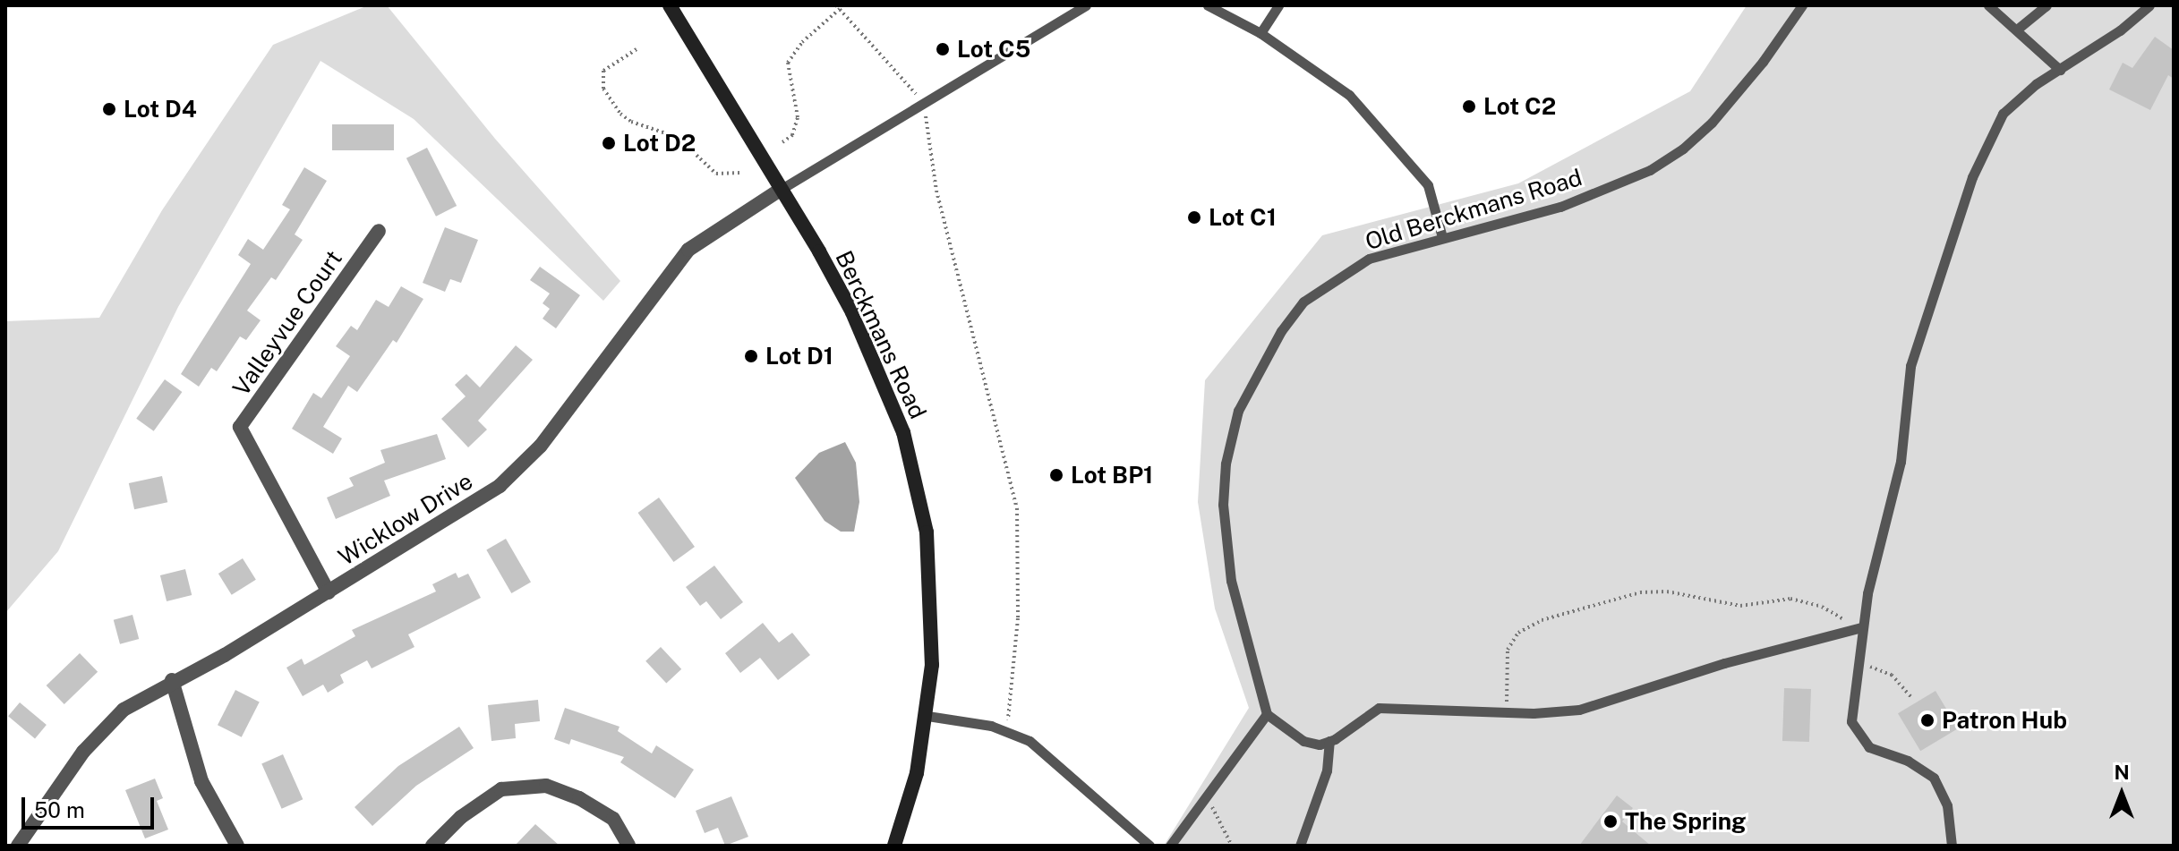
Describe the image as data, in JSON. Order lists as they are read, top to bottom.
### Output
{
  "streets": {
    "main road": ["Berckmans Road"],
    "street": ["Valleyvue Court", "Wicklow Drive"],
    "lane": ["Old Berckmans Road"]
  },
  "crossings": [
    ["Valleyvue Court", "Wicklow Drive"],
    ["Berckmans Road", "Wicklow Drive"]
  ],
  "places": [
    "Lot C5",
    "Lot C2",
    "Lot D4",
    "Lot D2",
    "Lot C1",
    "Lot D1",
    "Lot BP1",
    "Patron Hub",
    "The Spring"
  ],
  "scale_bar": "50 m",
  "north": "top"
}
